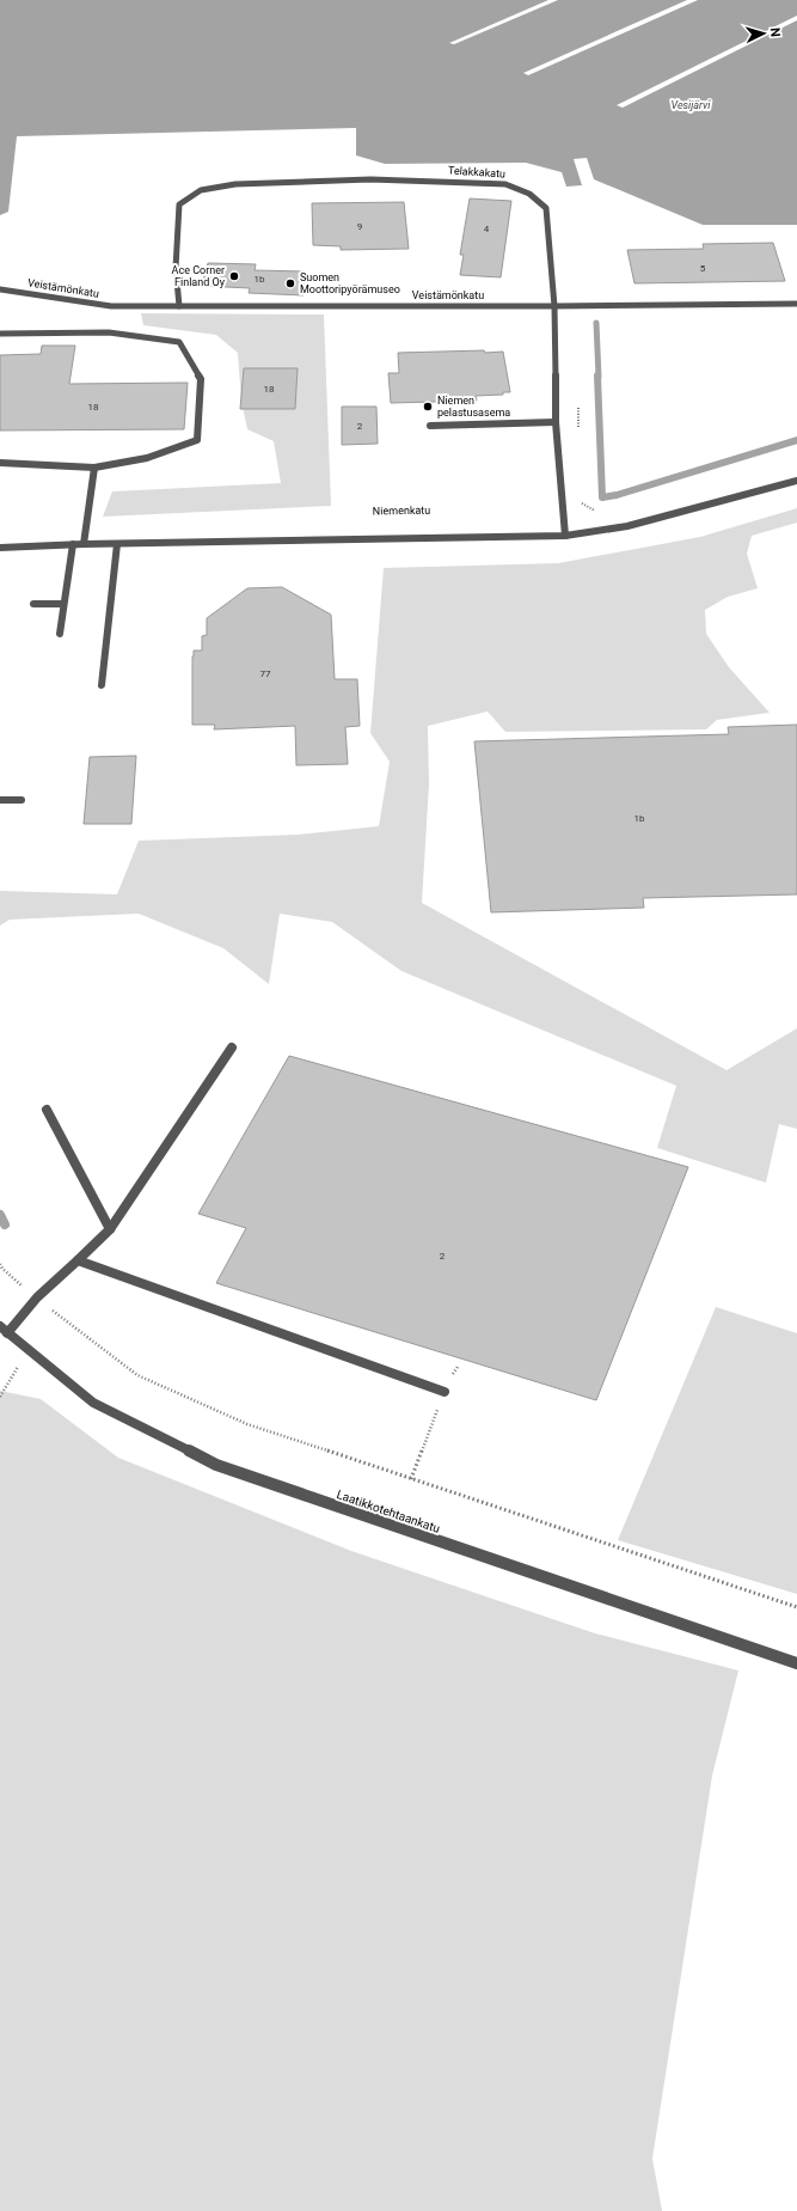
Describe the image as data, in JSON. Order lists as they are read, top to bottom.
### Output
{
  "streets": {
    "street": ["Telakkakatu", "Veistämönkatu", "Laatikkotehtaankatu"]
  },
  "crossings": [
    ["Telakkakatu", "Veistämönkatu"]
  ],
  "water": ["Vesijärvi"],
  "places": ["Ace Corner Finland Oy", "Suomen Moottoripyörämuseo", "Niemen pelastusasema"],
  "house_numbers": [
    "9",
    "4",
    "5",
    "1b",
    "18",
    "18",
    "2",
    "77",
    "1b",
    "2"
  ],
  "north": "right"
}
